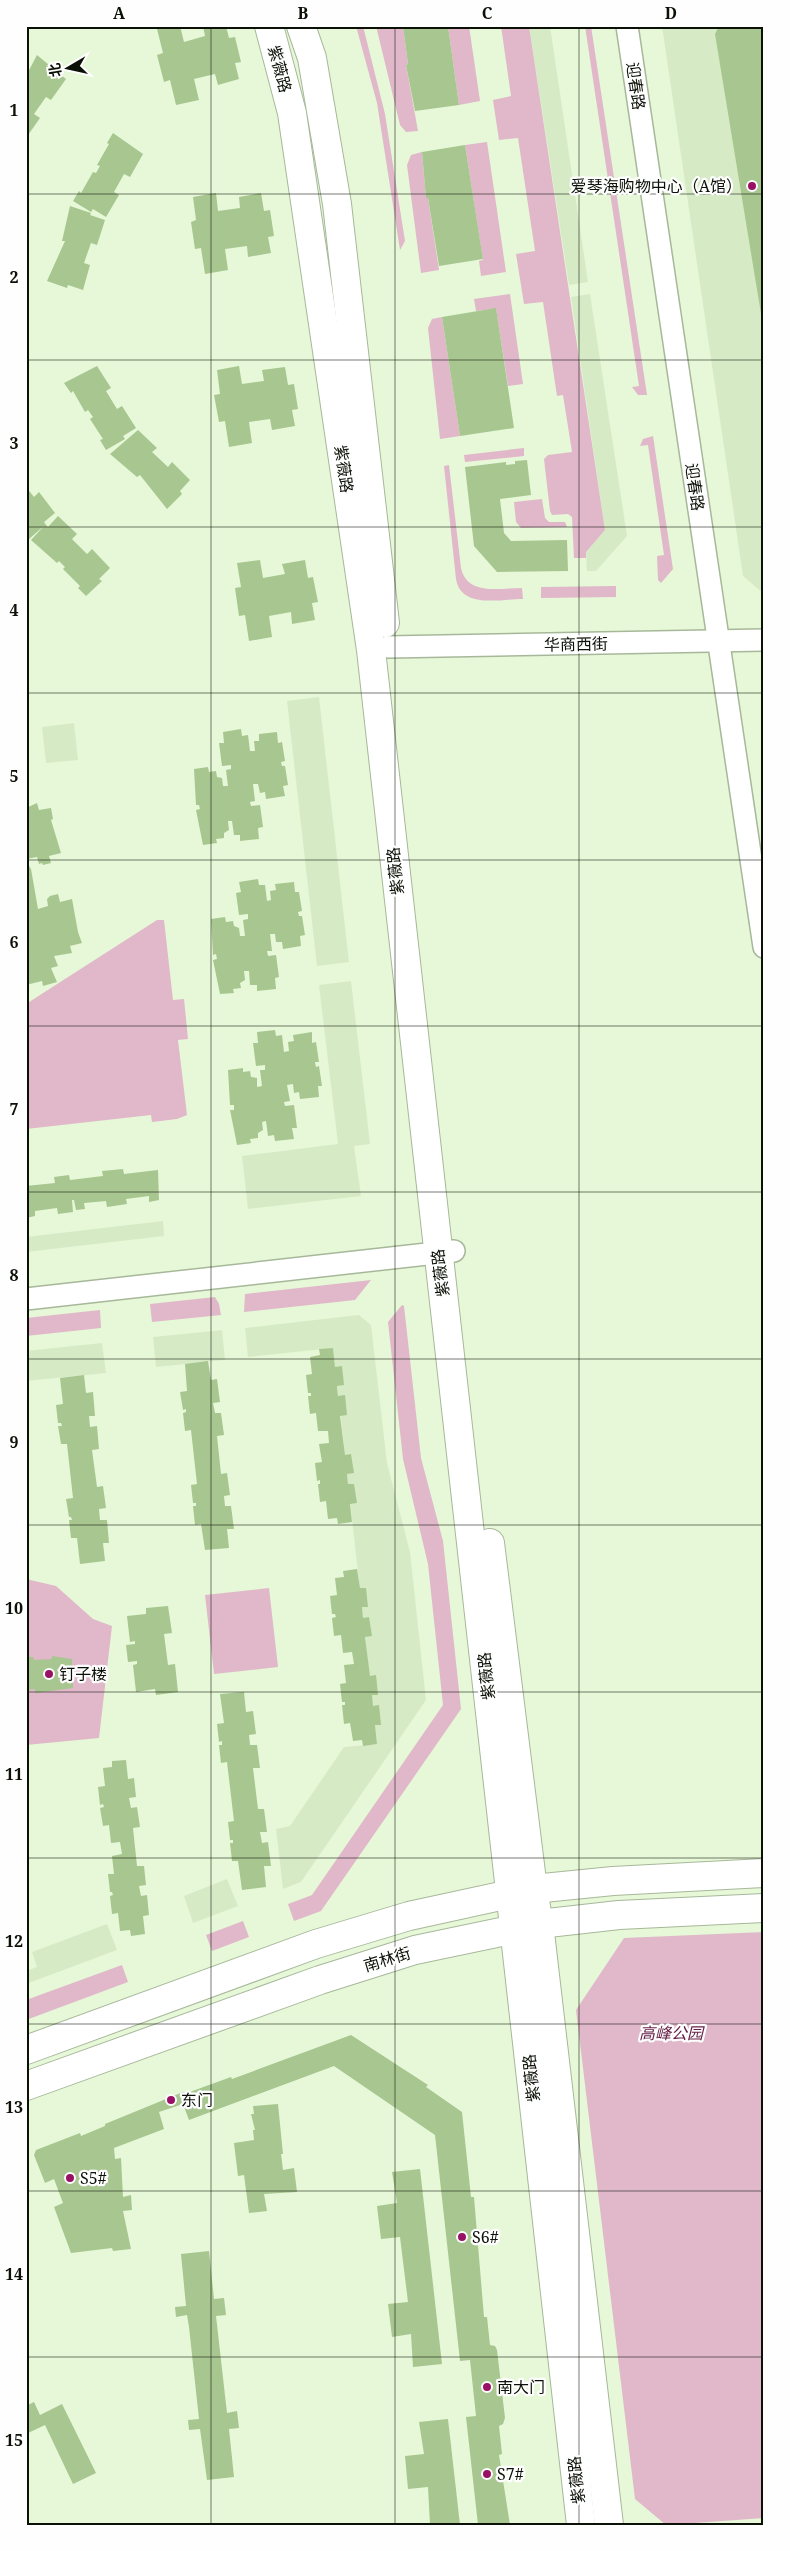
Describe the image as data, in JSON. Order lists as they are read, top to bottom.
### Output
{
  "streets": {
    "main road": ["紫薇路", "南林街"],
    "street": ["迎春路", "华商西街"]
  },
  "crossings": [
    ["紫薇路", "华商西街"],
    ["紫薇路", "南林街"],
    ["迎春路", "华商西街"]
  ],
  "parks": ["高峰公园"],
  "places": [
    "爱琴海购物中心（A馆）",
    "钉子楼",
    "东门",
    "S5#",
    "S6#",
    "南大门",
    "S7#"
  ],
  "north": "left",
  "grid": {
    "columns": [
      "A",
      "B",
      "C",
      "D"
    ],
    "rows": [
      "1",
      "2",
      "3",
      "4",
      "5",
      "6",
      "7",
      "8",
      "9",
      "10",
      "11",
      "12",
      "13",
      "14",
      "15"
    ]
  }
}
